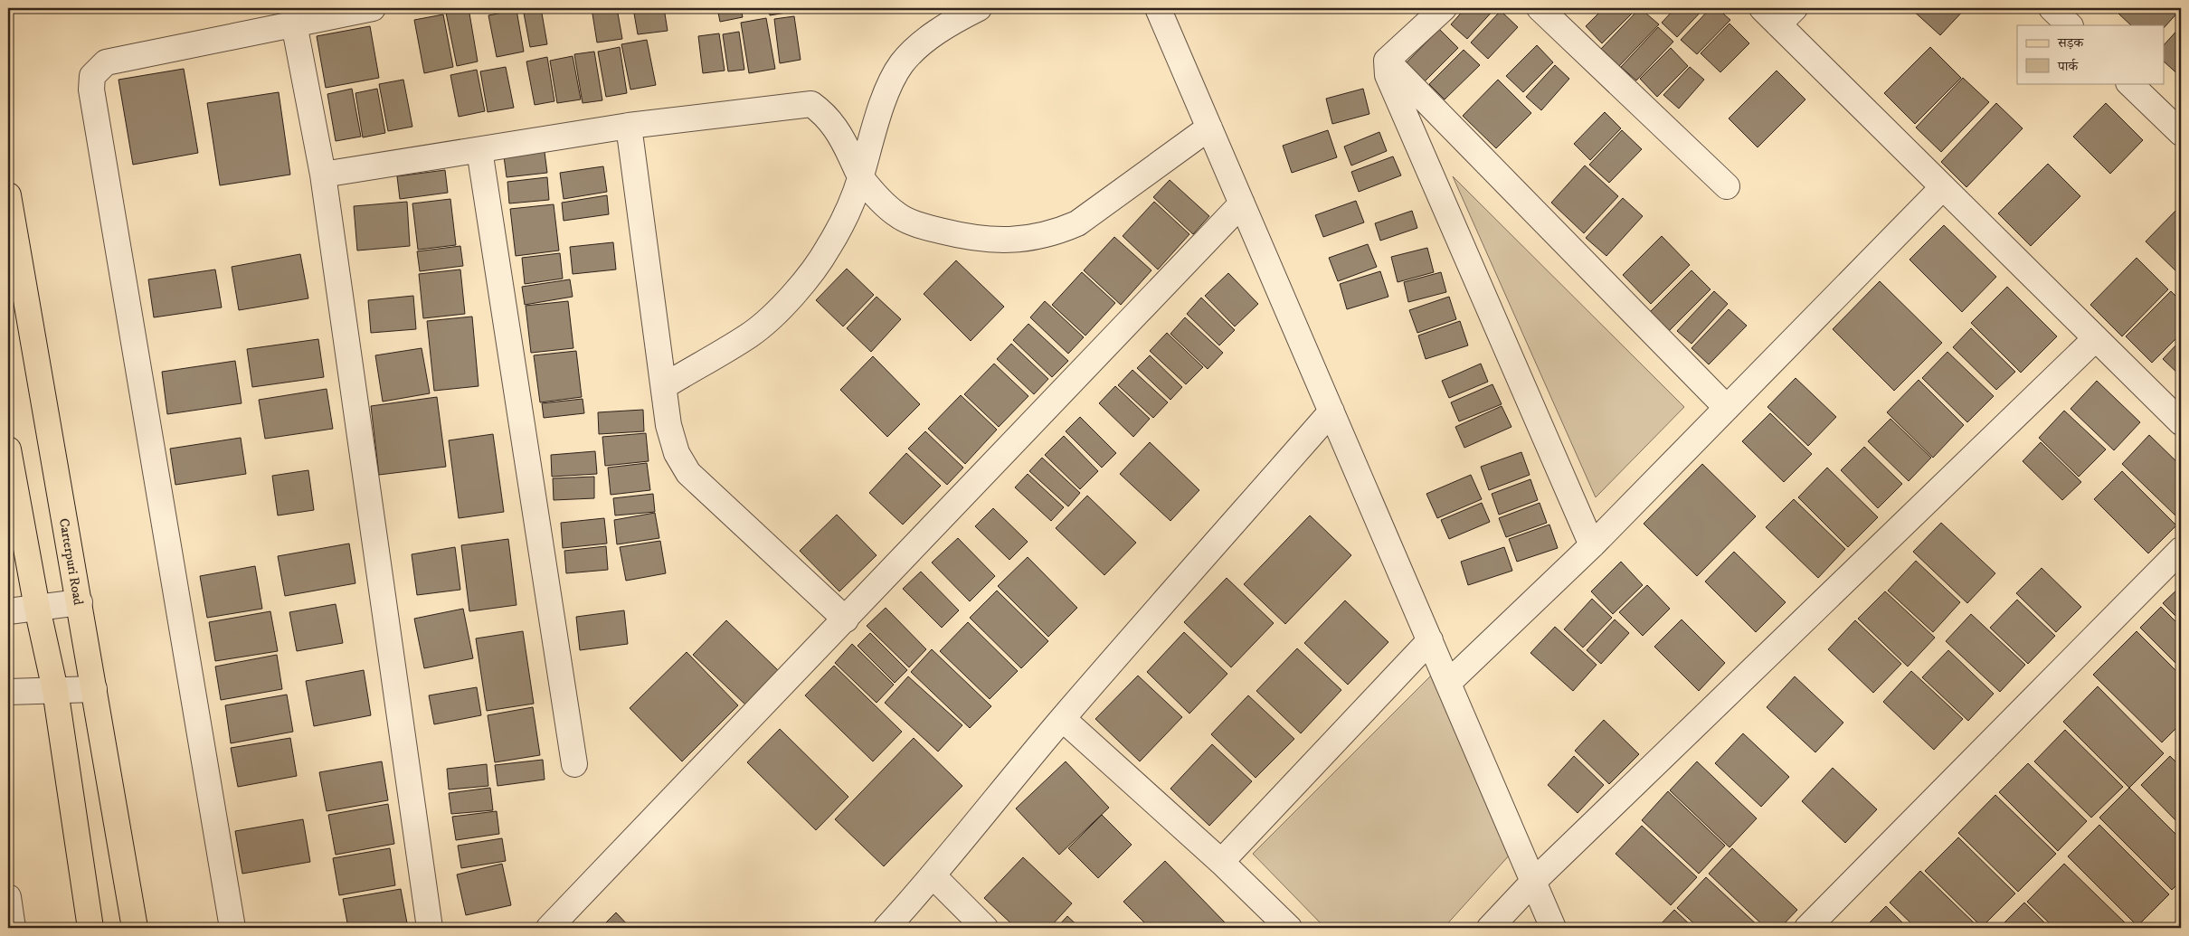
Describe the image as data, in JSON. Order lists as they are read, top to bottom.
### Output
{
  "streets": {
    "main road": ["Carterpuri Road"]
  },
  "legend": ["सड़क", "पार्क"]
}
